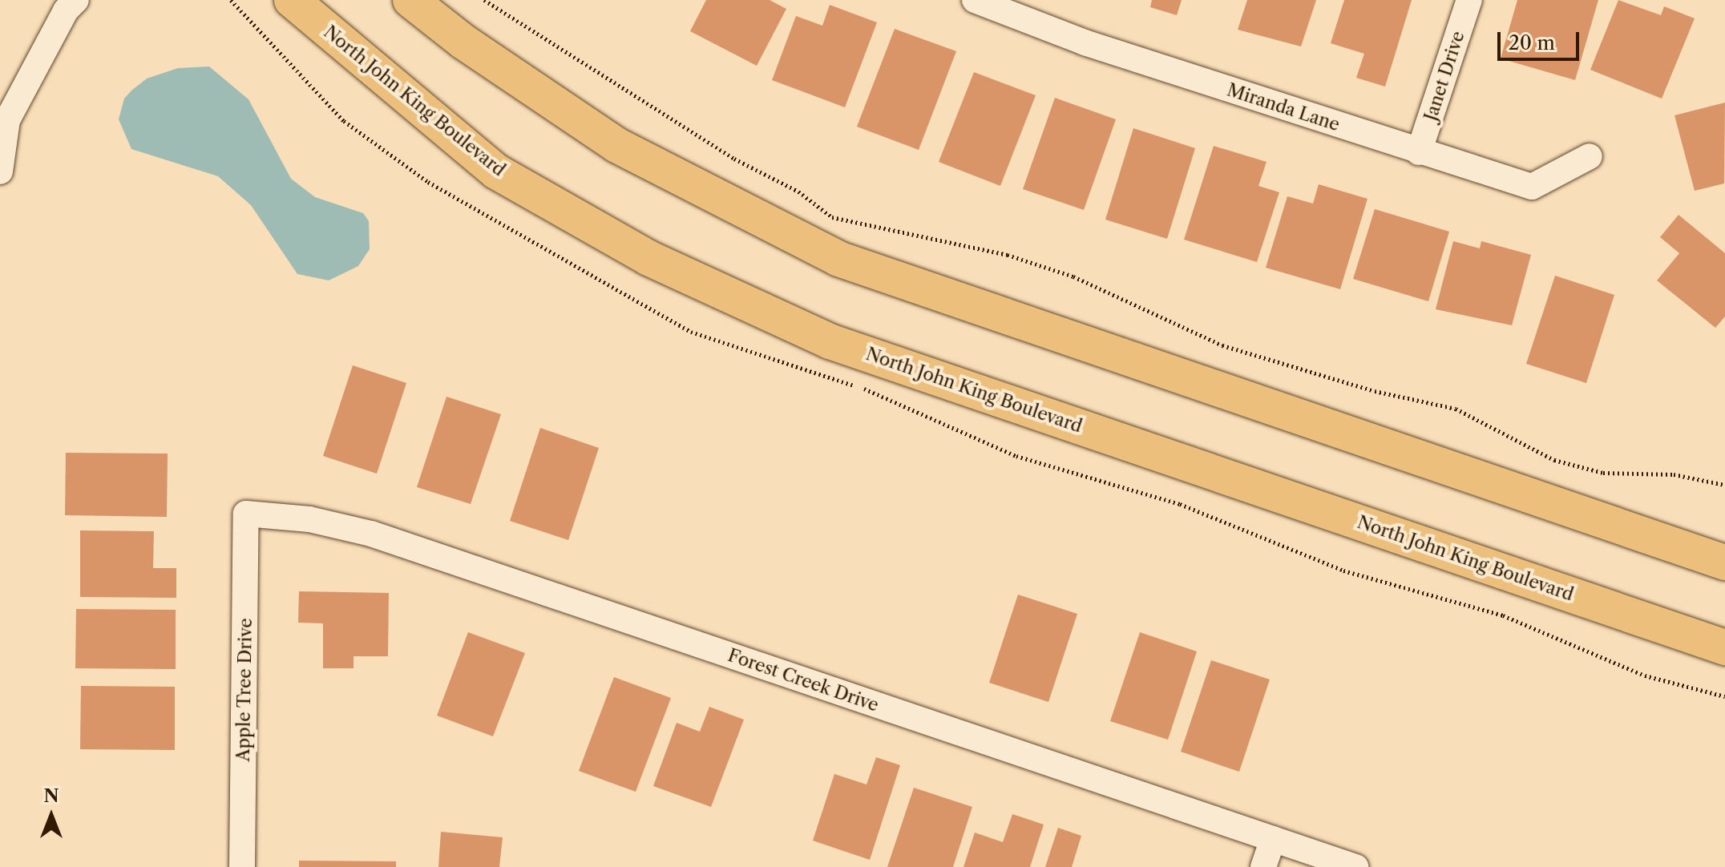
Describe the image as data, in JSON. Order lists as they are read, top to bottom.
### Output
{
  "streets": {
    "main road": ["North John King Boulevard"],
    "street": [
      "Janet Drive",
      "Miranda Lane",
      "Forest Creek Drive",
      "Apple Tree Drive"
    ]
  },
  "crossings": [
    ["Janet Drive", "Miranda Lane"],
    ["Forest Creek Drive", "Apple Tree Drive"]
  ],
  "scale_bar": "20 m",
  "north": "top"
}
